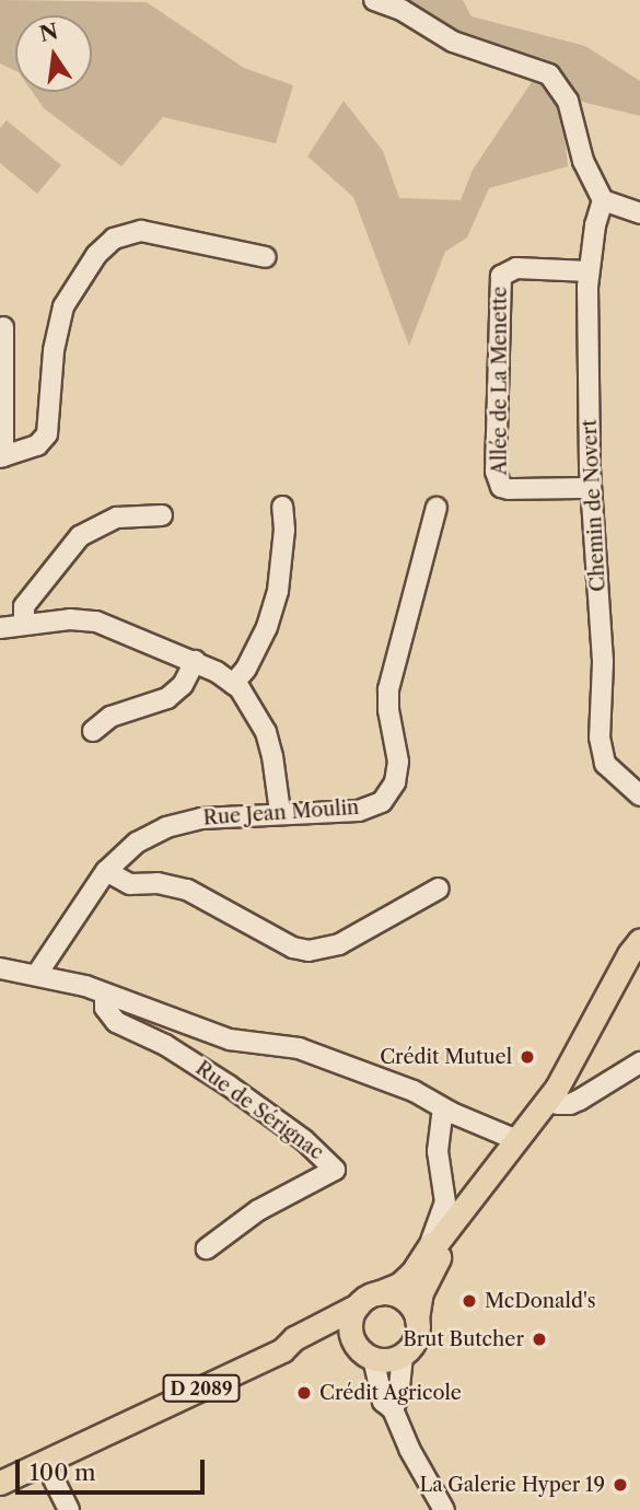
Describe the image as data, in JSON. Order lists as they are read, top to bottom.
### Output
{
  "streets": {
    "main road": ["D 2089"],
    "street": [
      "Allée de La Menette",
      "Chemin de Novert",
      "Rue Jean Moulin",
      "Rue de Sérignac"
    ]
  },
  "crossings": [
    ["Allée de La Menette", "Chemin de Novert"]
  ],
  "places": [
    "Crédit Mutuel",
    "McDonald's",
    "Brut Butcher",
    "Crédit Agricole",
    "La Galerie Hyper 19"
  ],
  "scale_bar": "100 m",
  "north": "top"
}
